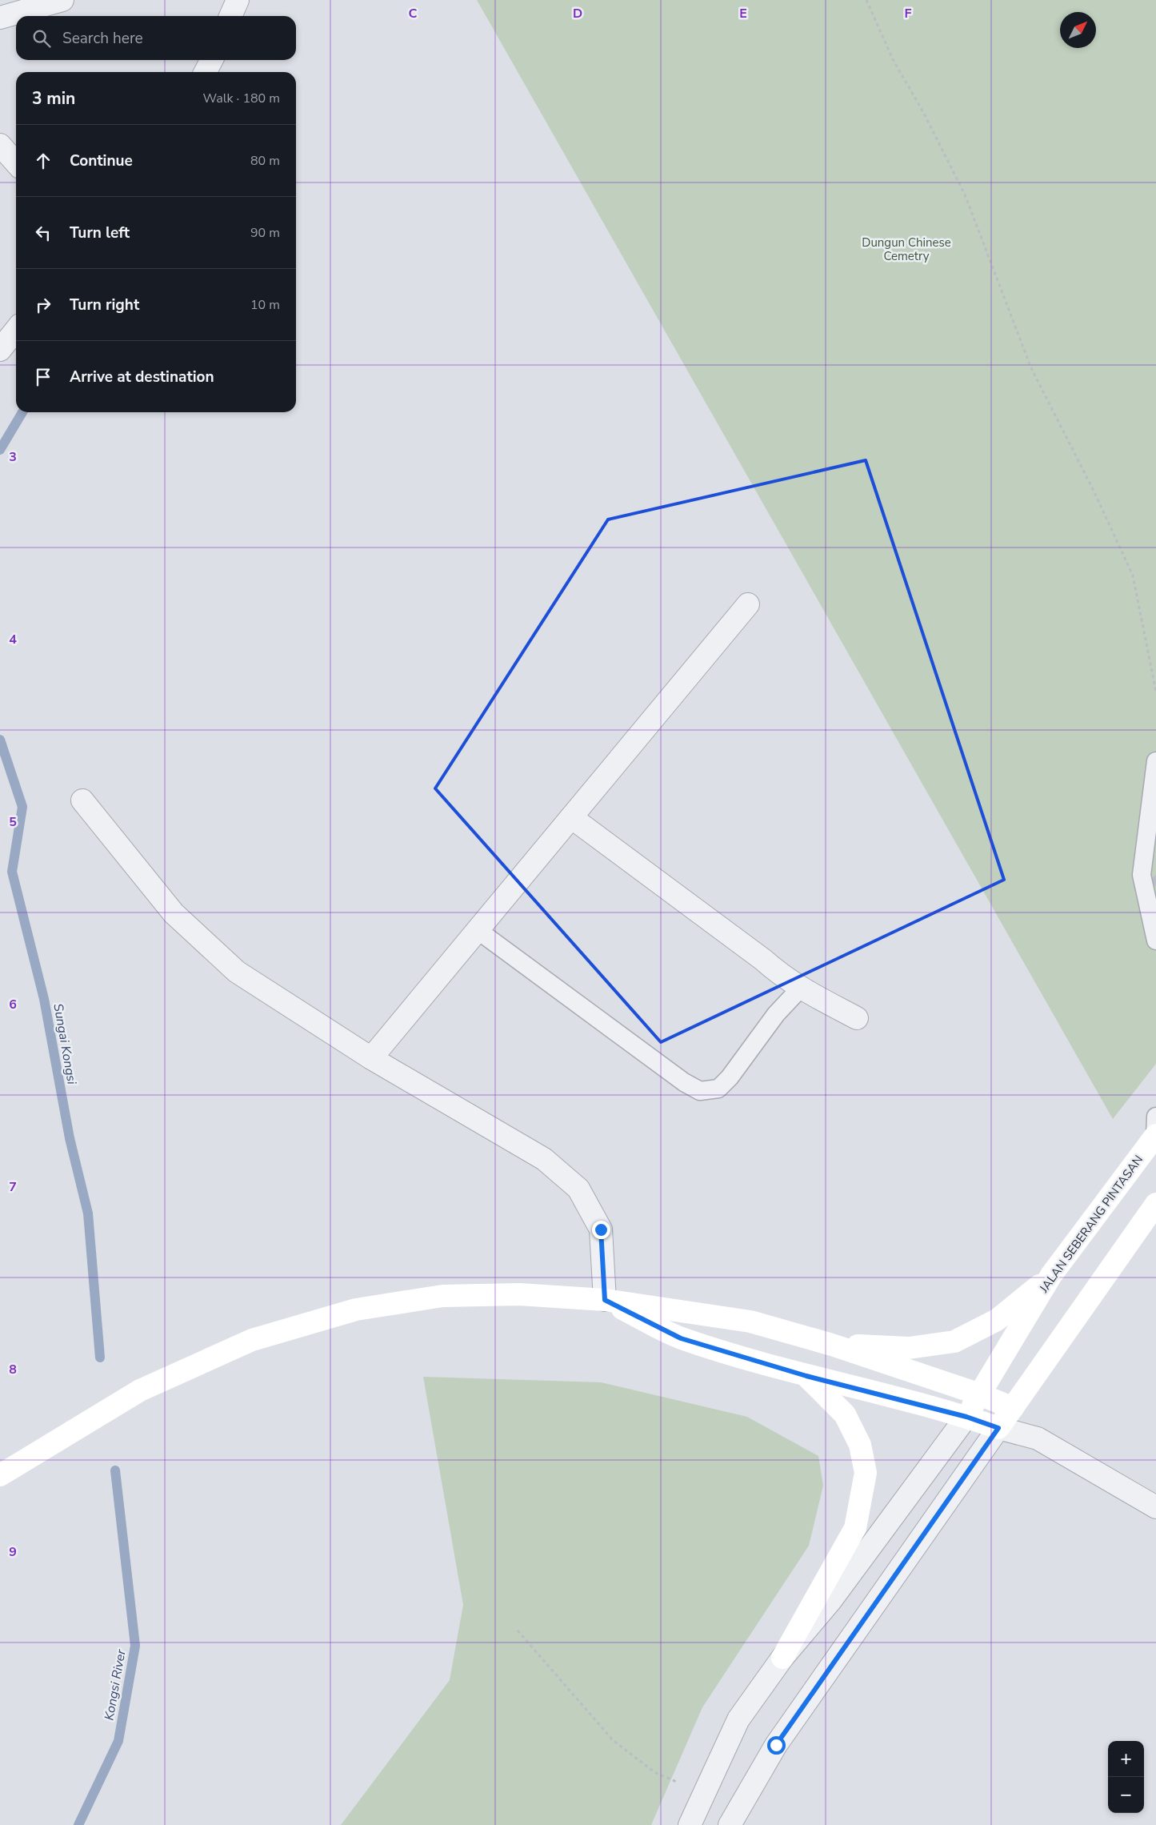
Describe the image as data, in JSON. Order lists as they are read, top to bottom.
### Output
{
  "streets": {
    "main road": ["JALAN SEBERANG PINTASAN"]
  },
  "water": ["Sungai Kongsi", "Kongsi River"],
  "parks": ["Dungun Chinese Cemetry"],
  "north": "top right",
  "page": {
    "search": "Search here",
    "heading": ["3 min", "Walk · 180 m"],
    "list": [
      ["Continue", "80 m"],
      ["Turn left", "90 m"],
      ["Turn right", "10 m"],
      "Arrive at destination"
    ],
    "map_buttons": ["+", "−"]
  },
  "grid": {
    "columns": [
      "C",
      "D",
      "E",
      "F"
    ],
    "rows": [
      "3",
      "4",
      "5",
      "6",
      "7",
      "8",
      "9"
    ]
  }
}
